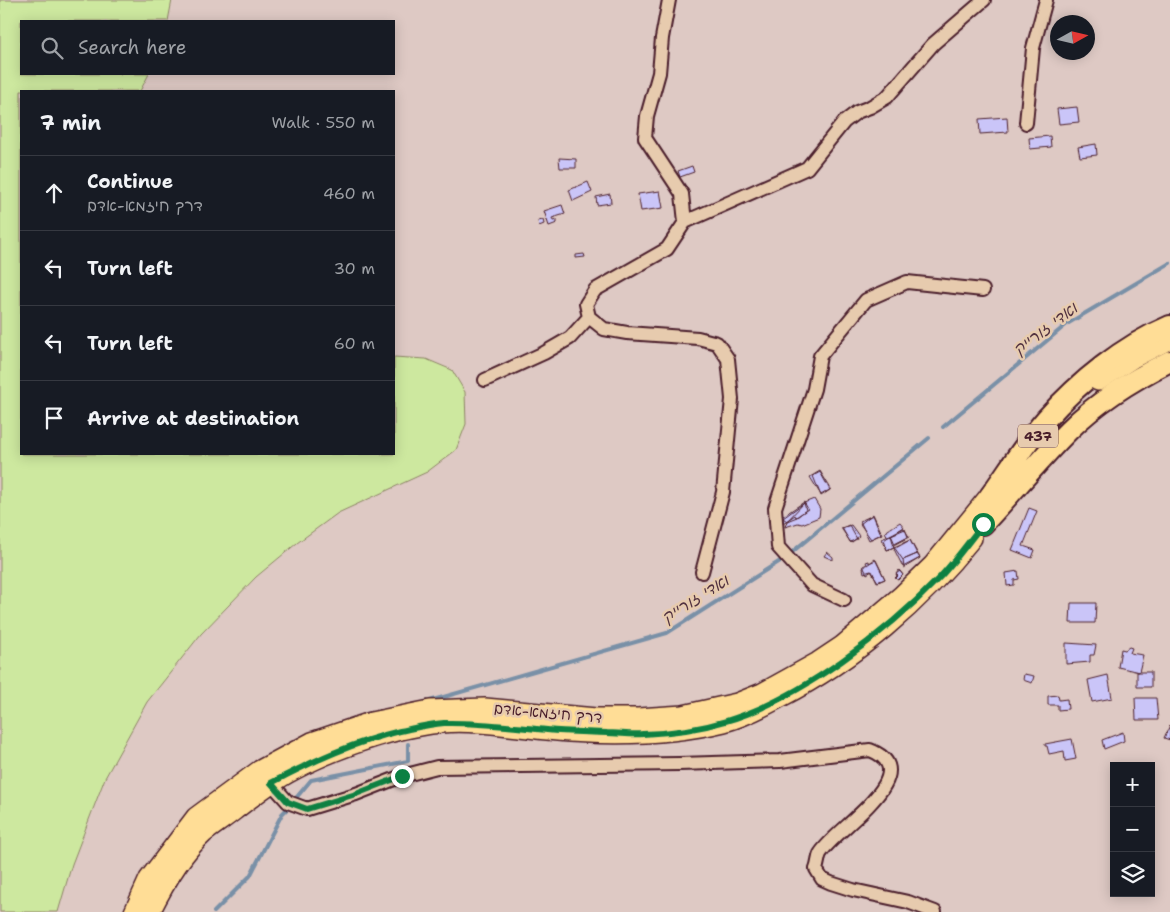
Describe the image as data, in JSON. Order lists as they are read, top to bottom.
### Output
{
  "streets": {
    "main road": ["437", "דרך חיזמא-אדם"]
  },
  "crossings": [
    ["437", "דרך חיזמא-אדם"]
  ],
  "water": ["ואדי זורייק"],
  "north": "right",
  "page": {
    "search": "Search here",
    "heading": ["7 min", "Walk · 550 m"],
    "list": [
      ["Continue", "דרך חיזמא-אדם", "460 m"],
      ["Turn left", "30 m"],
      ["Turn left", "60 m"],
      "Arrive at destination"
    ],
    "map_buttons": ["+", "−"]
  }
}
